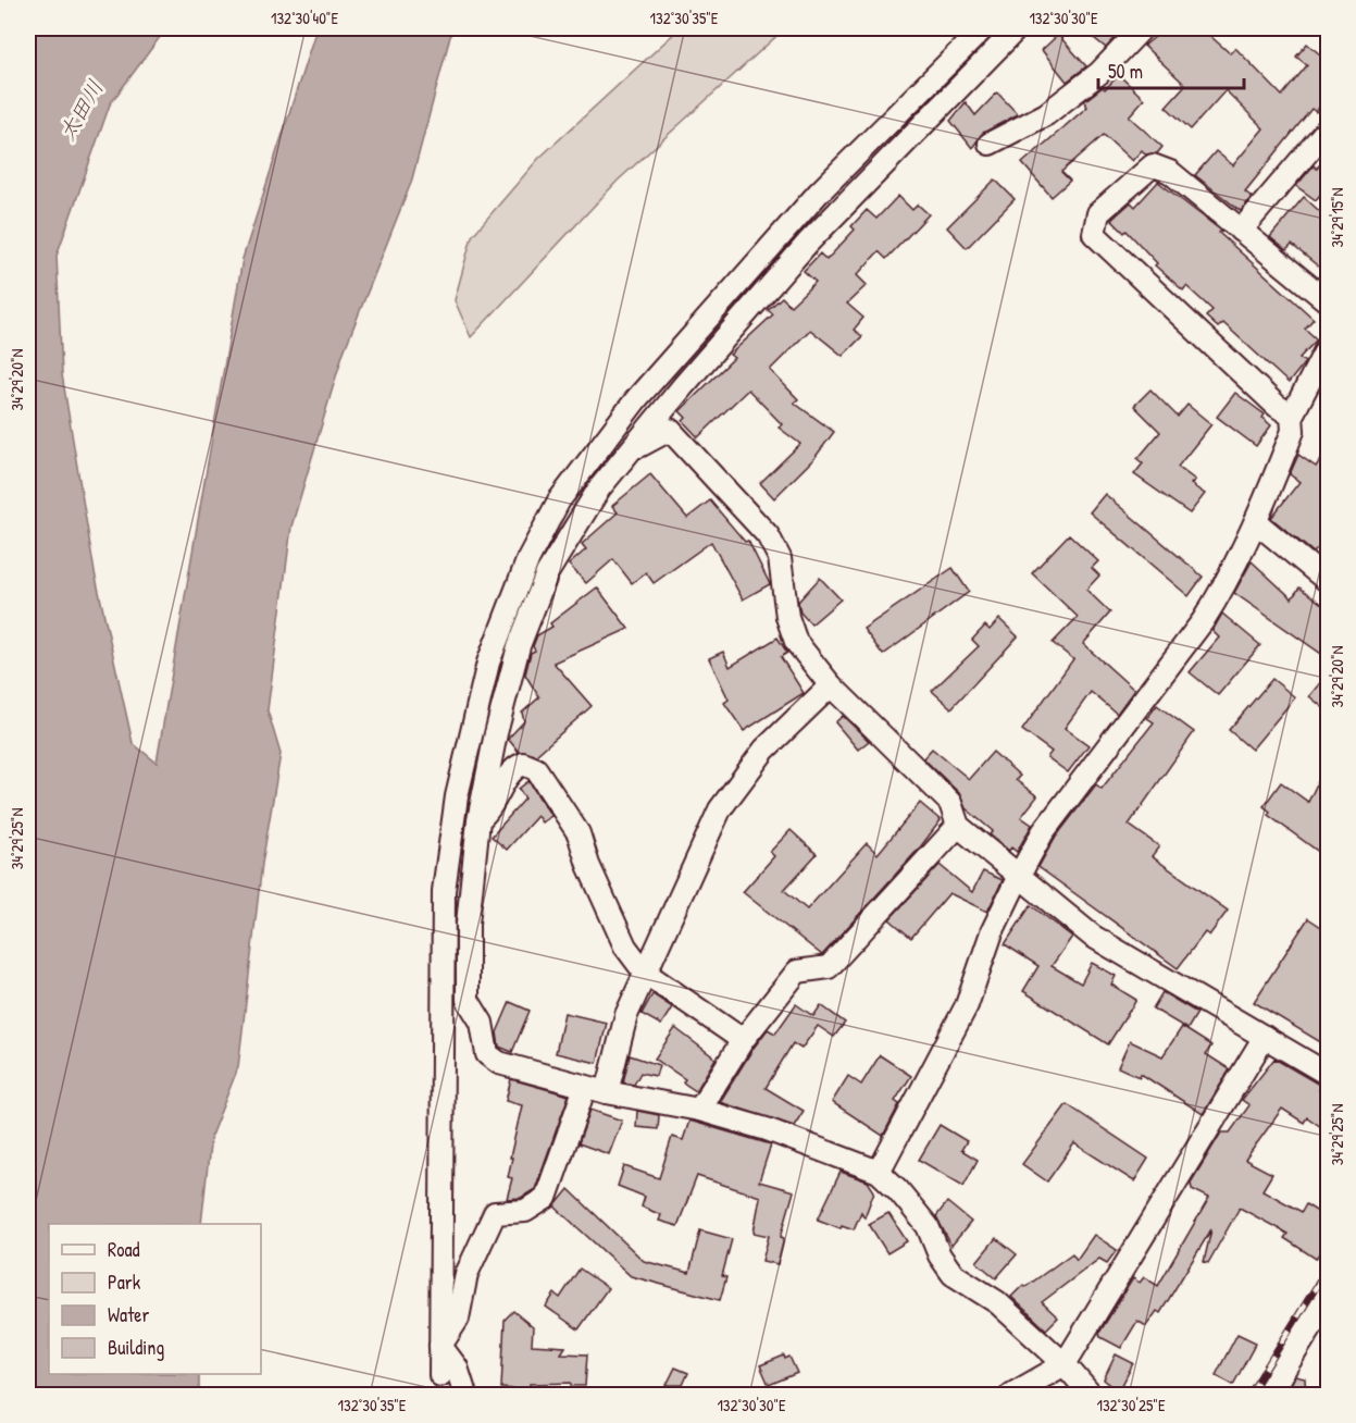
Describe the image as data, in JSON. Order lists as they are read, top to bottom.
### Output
{
  "water": ["太田川"],
  "legend": [
    "Road",
    "Park",
    "Water",
    "Building"
  ],
  "scale_bar": "50 m",
  "coordinates": [
    "132°30'40\"E",
    "132°30'35\"E",
    "132°30'30\"E",
    "34°29'15\"N",
    "34°29'20\"N",
    "34°29'25\"N",
    "132°30'25\"E"
  ]
}
